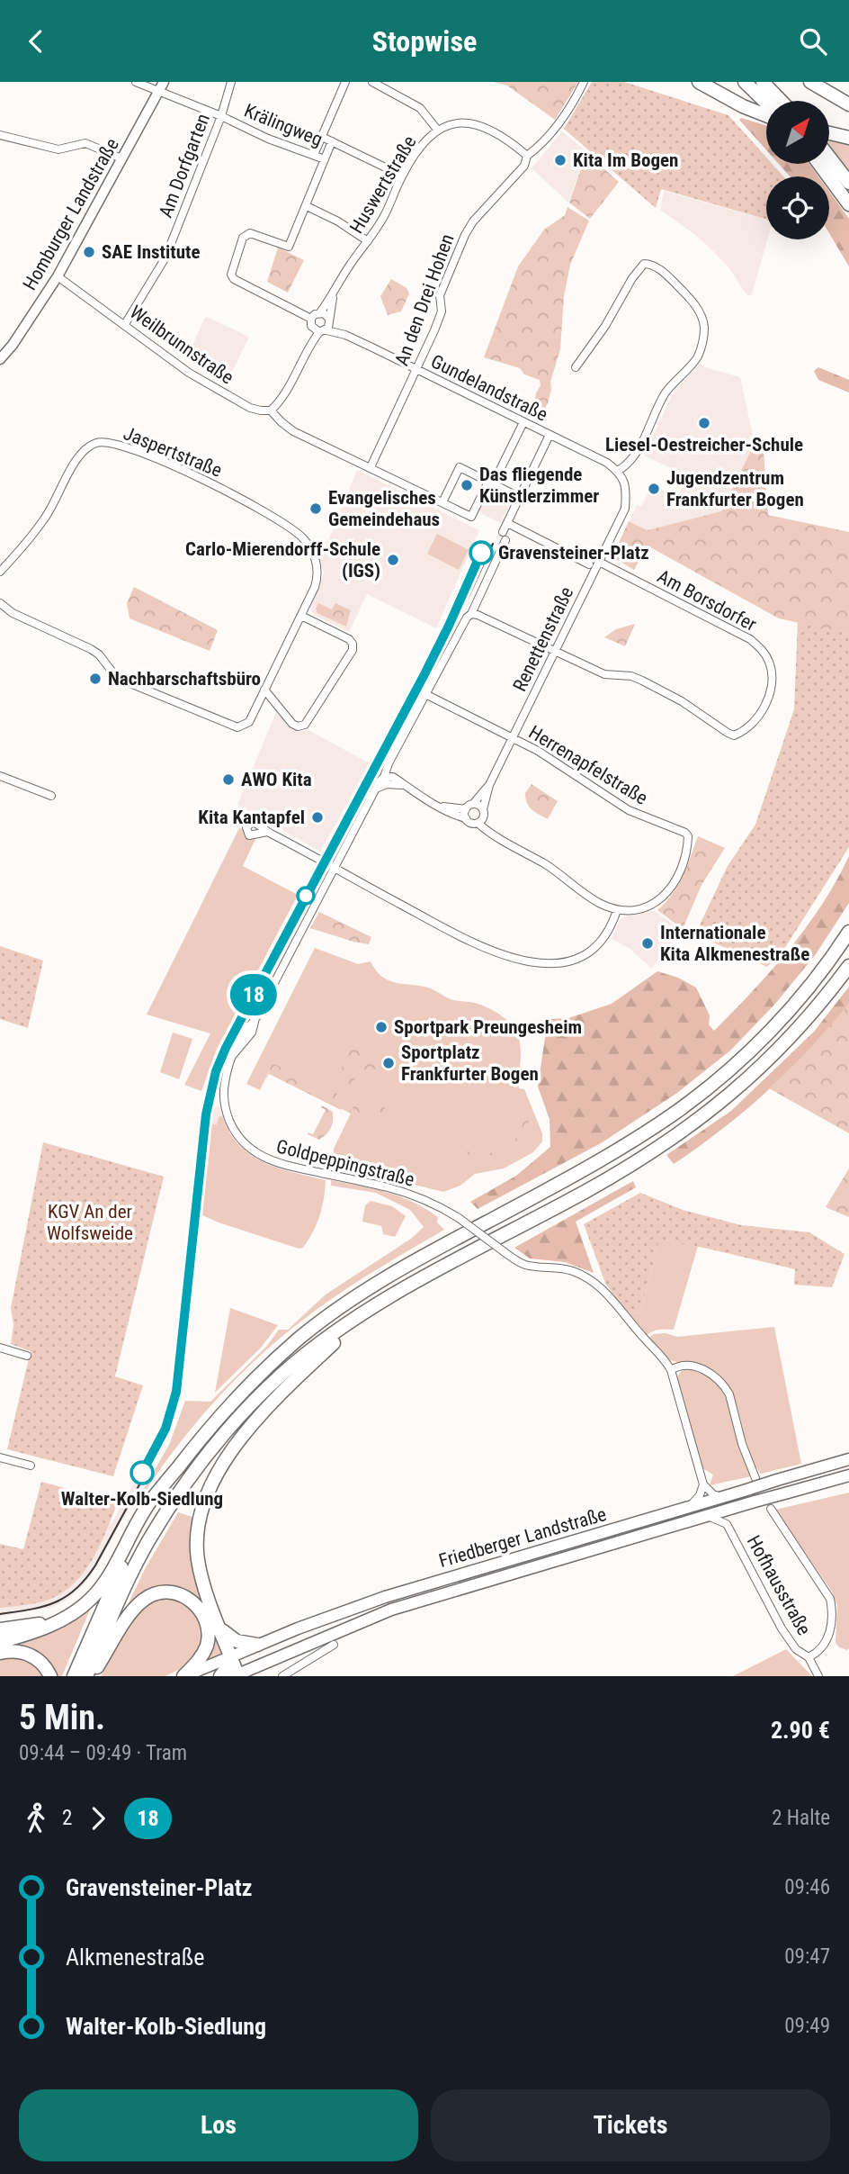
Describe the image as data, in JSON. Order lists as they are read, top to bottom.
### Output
{
  "streets": {
    "main road": ["Friedberger Landstraße"],
    "street": [
      "Krälingweg",
      "Am Dorfgarten",
      "Huswertstraße",
      "Homburger Landstraße",
      "An den Drei Hohen",
      "Weilbrunnstraße",
      "Gundelandstraße",
      "Jaspertstraße",
      "Am Borsdorfer",
      "Renettenstraße",
      "Herrenapfelstraße",
      "Goldpeppingstraße",
      "Hofhausstraße"
    ]
  },
  "crossings": [
    ["Krälingweg", "Am Dorfgarten"],
    ["Krälingweg", "Homburger Landstraße"],
    ["Am Dorfgarten", "Weilbrunnstraße"],
    ["Huswertstraße", "An den Drei Hohen"],
    ["Huswertstraße", "Weilbrunnstraße"],
    ["Huswertstraße", "Gundelandstraße"],
    ["Homburger Landstraße", "Weilbrunnstraße"],
    ["An den Drei Hohen", "Weilbrunnstraße"],
    ["An den Drei Hohen", "Gundelandstraße"],
    ["Gundelandstraße", "Renettenstraße"],
    ["Gundelandstraße", "Goldpeppingstraße"],
    ["Am Borsdorfer", "Renettenstraße"],
    ["Renettenstraße", "Herrenapfelstraße"],
    ["Friedberger Landstraße", "Hofhausstraße"]
  ],
  "parks": ["KGV An der Wolfsweide"],
  "places": [
    "Kita Im Bogen",
    "SAE Institute",
    "Liesel-Oestreicher-Schule",
    "Das fliegende Künstlerzimmer",
    "Jugendzentrum Frankfurter Bogen",
    "Evangelisches Gemeindehaus",
    "Gravensteiner-Platz",
    "Carlo-Mierendorff-Schule (IGS)",
    "Nachbarschaftsbüro",
    "AWO Kita",
    "Kita Kantapfel",
    "Internationale Kita Alkmenestraße",
    "Sportpark Preungesheim",
    "Sportplatz Frankfurter Bogen",
    "Walter-Kolb-Siedlung"
  ],
  "lines": ["tram line 18"],
  "north": "top right",
  "page": {
    "header": "Stopwise",
    "on_map": "18",
    "heading": ["5 Min.", "09:44 – 09:49 · Tram", "2.90 €"],
    "legs": ["2", "18", "2 Halte"],
    "list": [
      {
        "name": "Gravensteiner-Platz",
        "value": "09:46"
      },
      {
        "name": "Alkmenestraße",
        "value": "09:47"
      },
      {
        "name": "Walter-Kolb-Siedlung",
        "value": "09:49"
      }
    ],
    "buttons": ["Los", "Tickets"]
  }
}
